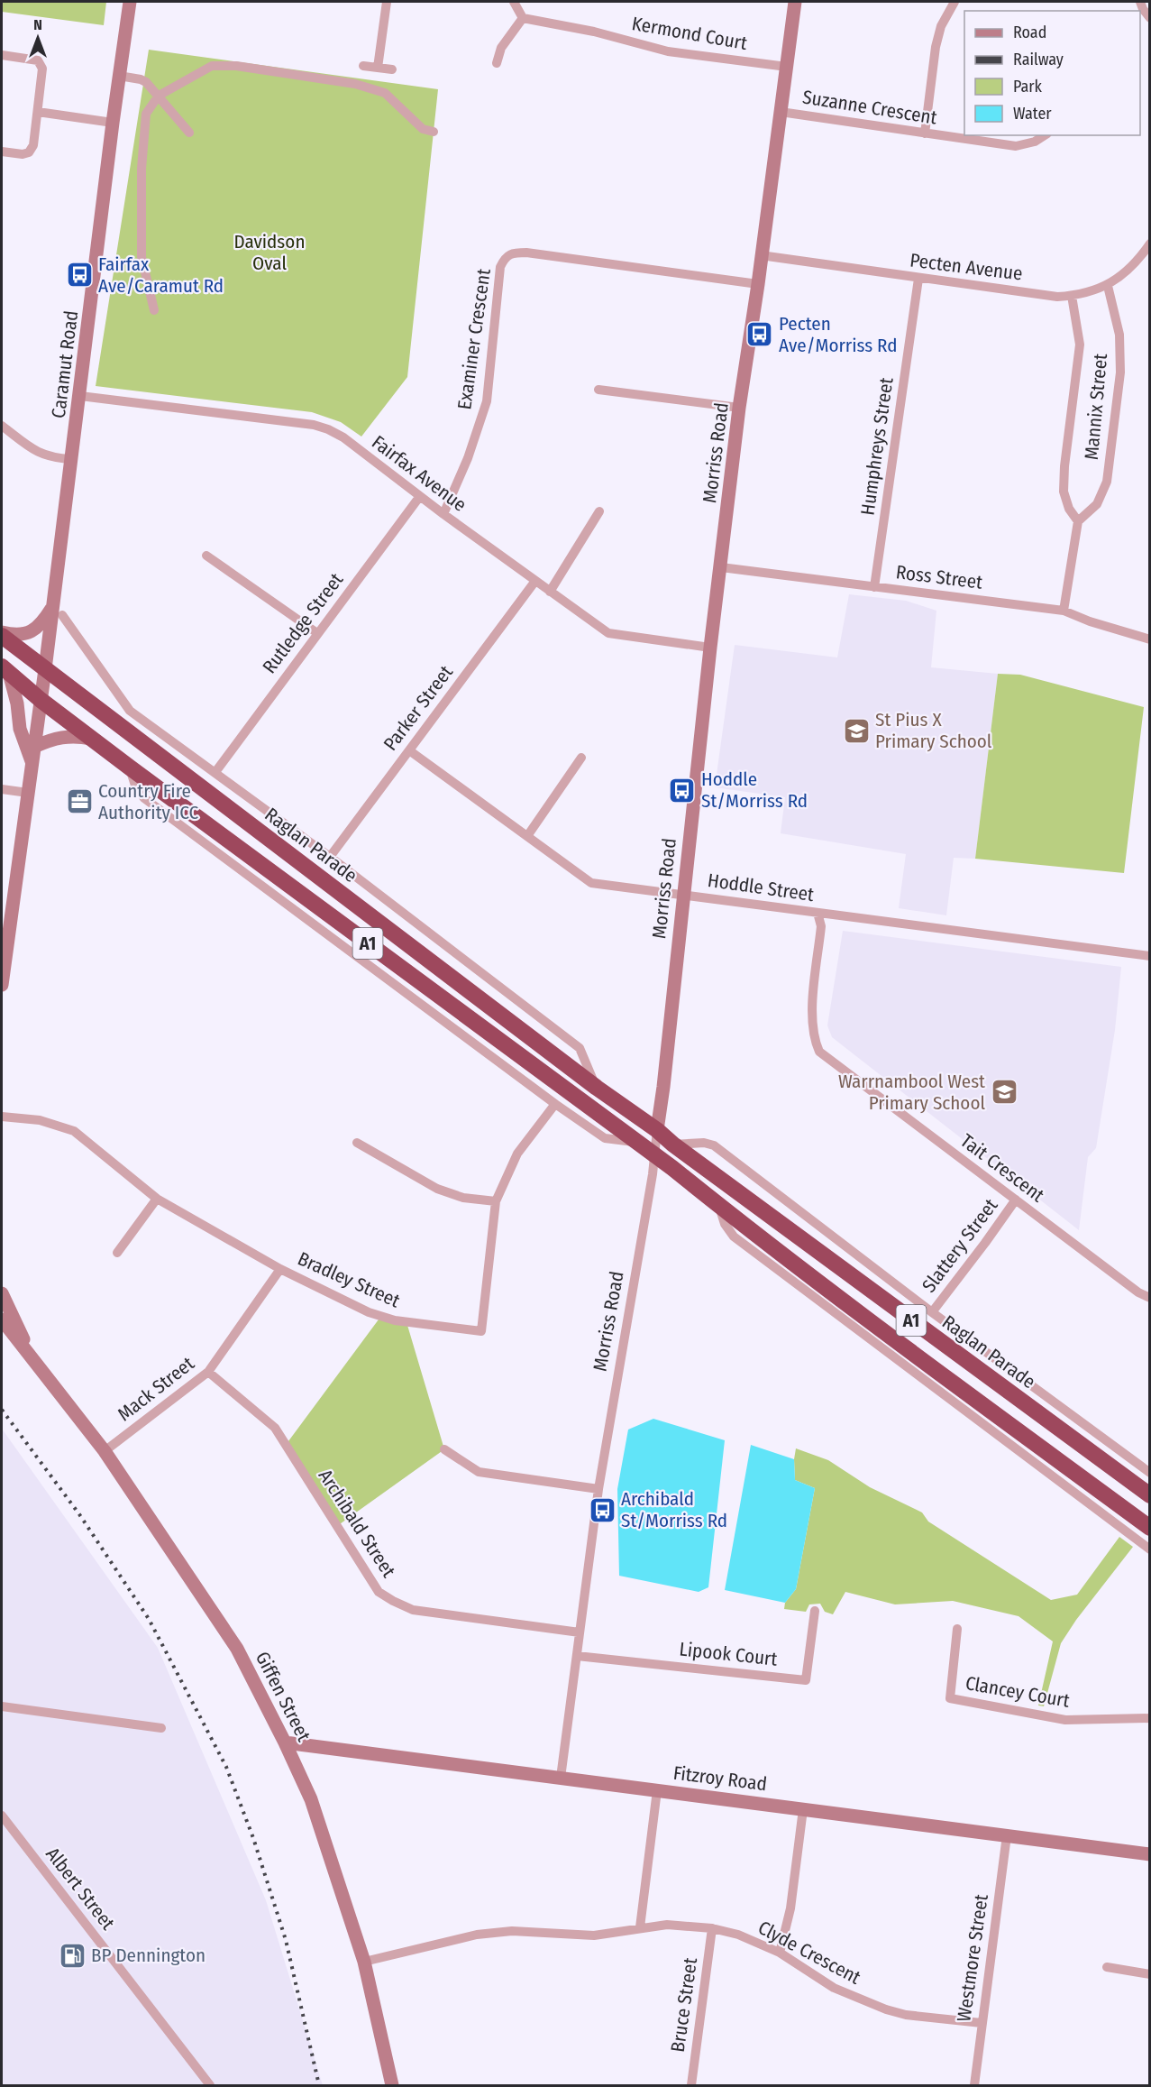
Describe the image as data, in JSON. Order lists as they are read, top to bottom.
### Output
{
  "streets": {
    "highway": ["Raglan Parade", "A1"],
    "street": [
      "Kermond Court",
      "Suzanne Crescent",
      "Pecten Avenue",
      "Examiner Crescent",
      "Caramut Road",
      "Mannix Street",
      "Humphreys Street",
      "Morriss Road",
      "Fairfax Avenue",
      "Ross Street",
      "Rutledge Street",
      "Parker Street",
      "Hoddle Street",
      "Tait Crescent",
      "Slattery Street",
      "Bradley Street",
      "Mack Street",
      "Archibald Street",
      "Lipook Court",
      "Clancey Court",
      "Giffen Street",
      "Fitzroy Road",
      "Albert Street",
      "Clyde Crescent",
      "Westmore Street",
      "Bruce Street"
    ]
  },
  "crossings": [
    ["Kermond Court", "Morriss Road"],
    ["Suzanne Crescent", "Morriss Road"],
    ["Pecten Avenue", "Mannix Street"],
    ["Pecten Avenue", "Humphreys Street"],
    ["Pecten Avenue", "Morriss Road"],
    ["Examiner Crescent", "Morriss Road"],
    ["Examiner Crescent", "Fairfax Avenue"],
    ["Caramut Road", "Fairfax Avenue"],
    ["Caramut Road", "Raglan Parade"],
    ["Caramut Road", "A1"],
    ["Humphreys Street", "Ross Street"],
    ["Morriss Road", "Fairfax Avenue"],
    ["Morriss Road", "Ross Street"],
    ["Morriss Road", "Raglan Parade"],
    ["Morriss Road", "Hoddle Street"],
    ["Morriss Road", "A1"],
    ["Morriss Road", "Archibald Street"],
    ["Morriss Road", "Lipook Court"],
    ["Morriss Road", "Fitzroy Road"],
    ["Fairfax Avenue", "Rutledge Street"],
    ["Fairfax Avenue", "Parker Street"],
    ["Rutledge Street", "Raglan Parade"],
    ["Parker Street", "Raglan Parade"],
    ["Parker Street", "Hoddle Street"],
    ["Raglan Parade", "Slattery Street"],
    ["Hoddle Street", "Tait Crescent"],
    ["Tait Crescent", "Slattery Street"],
    ["Bradley Street", "Mack Street"],
    ["Mack Street", "Archibald Street"],
    ["Mack Street", "Giffen Street"],
    ["Giffen Street", "Fitzroy Road"],
    ["Giffen Street", "Clyde Crescent"],
    ["Fitzroy Road", "Westmore Street"],
    ["Clyde Crescent", "Westmore Street"],
    ["Clyde Crescent", "Bruce Street"]
  ],
  "parks": ["Davidson Oval"],
  "places": {
    "bus stop": [
      "Fairfax Ave/Caramut Rd",
      "Pecten Ave/Morriss Rd",
      "Hoddle St/Morriss Rd",
      "Archibald St/Morriss Rd"
    ],
    "school or university": ["St Pius X Primary School", "Warrnambool West Primary School"],
    "office": ["Country Fire Authority ICC"],
    "fuel station": ["BP Dennington"]
  },
  "legend": [
    "Road",
    "Railway",
    "Park",
    "Water"
  ],
  "north": "top"
}
